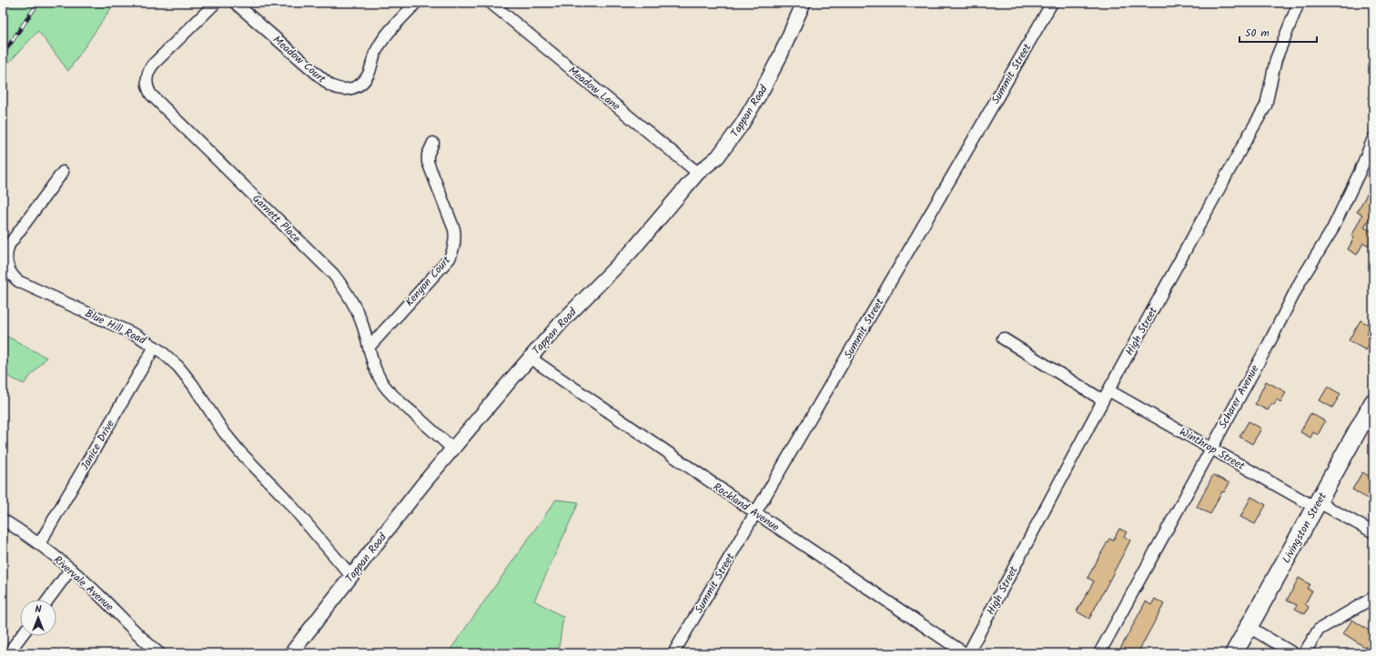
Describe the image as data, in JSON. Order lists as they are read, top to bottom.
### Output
{
  "streets": {
    "main road": ["Livingston Street"],
    "street": [
      "Meadow Court",
      "Summit Street",
      "Meadow Lane",
      "Tappan Road",
      "Garnett Place",
      "Kenyon Court",
      "Blue Hill Road",
      "High Street",
      "Scharer Avenue",
      "Janice Drive",
      "Winthrop Street",
      "Rockland Avenue",
      "Rivervale Avenue"
    ]
  },
  "crossings": [
    ["Summit Street", "Rockland Avenue"],
    ["Meadow Lane", "Tappan Road"],
    ["Tappan Road", "Garnett Place"],
    ["Tappan Road", "Blue Hill Road"],
    ["Tappan Road", "Rockland Avenue"],
    ["Garnett Place", "Kenyon Court"],
    ["Blue Hill Road", "Janice Drive"],
    ["High Street", "Winthrop Street"],
    ["Scharer Avenue", "Winthrop Street"],
    ["Janice Drive", "Rivervale Avenue"],
    ["Winthrop Street", "Livingston Street"]
  ],
  "scale_bar": "50 m",
  "north": "top"
}
